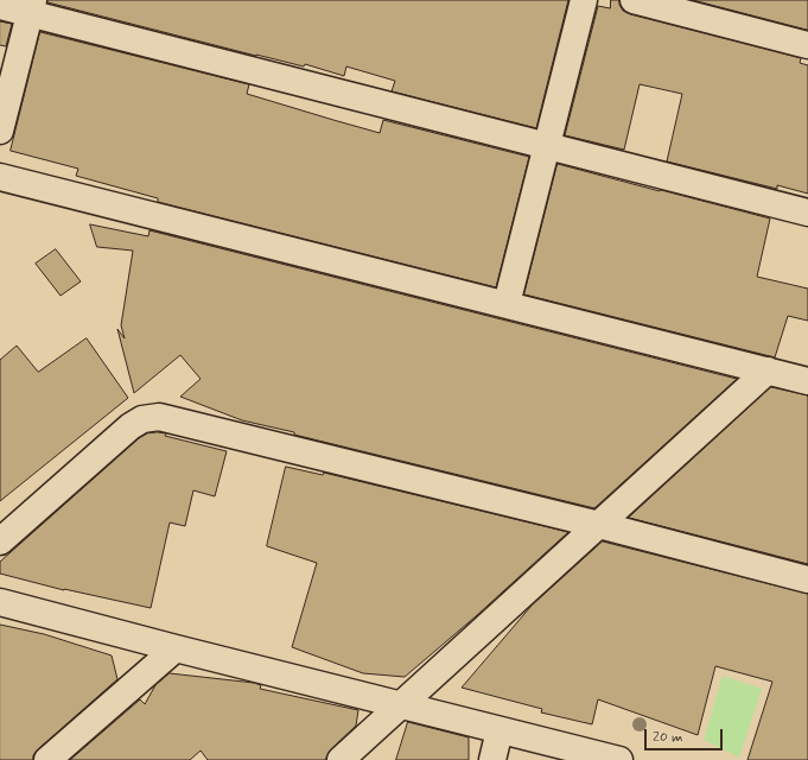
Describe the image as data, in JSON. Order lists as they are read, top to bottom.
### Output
{
  "scale_bar": "20 m"
}
